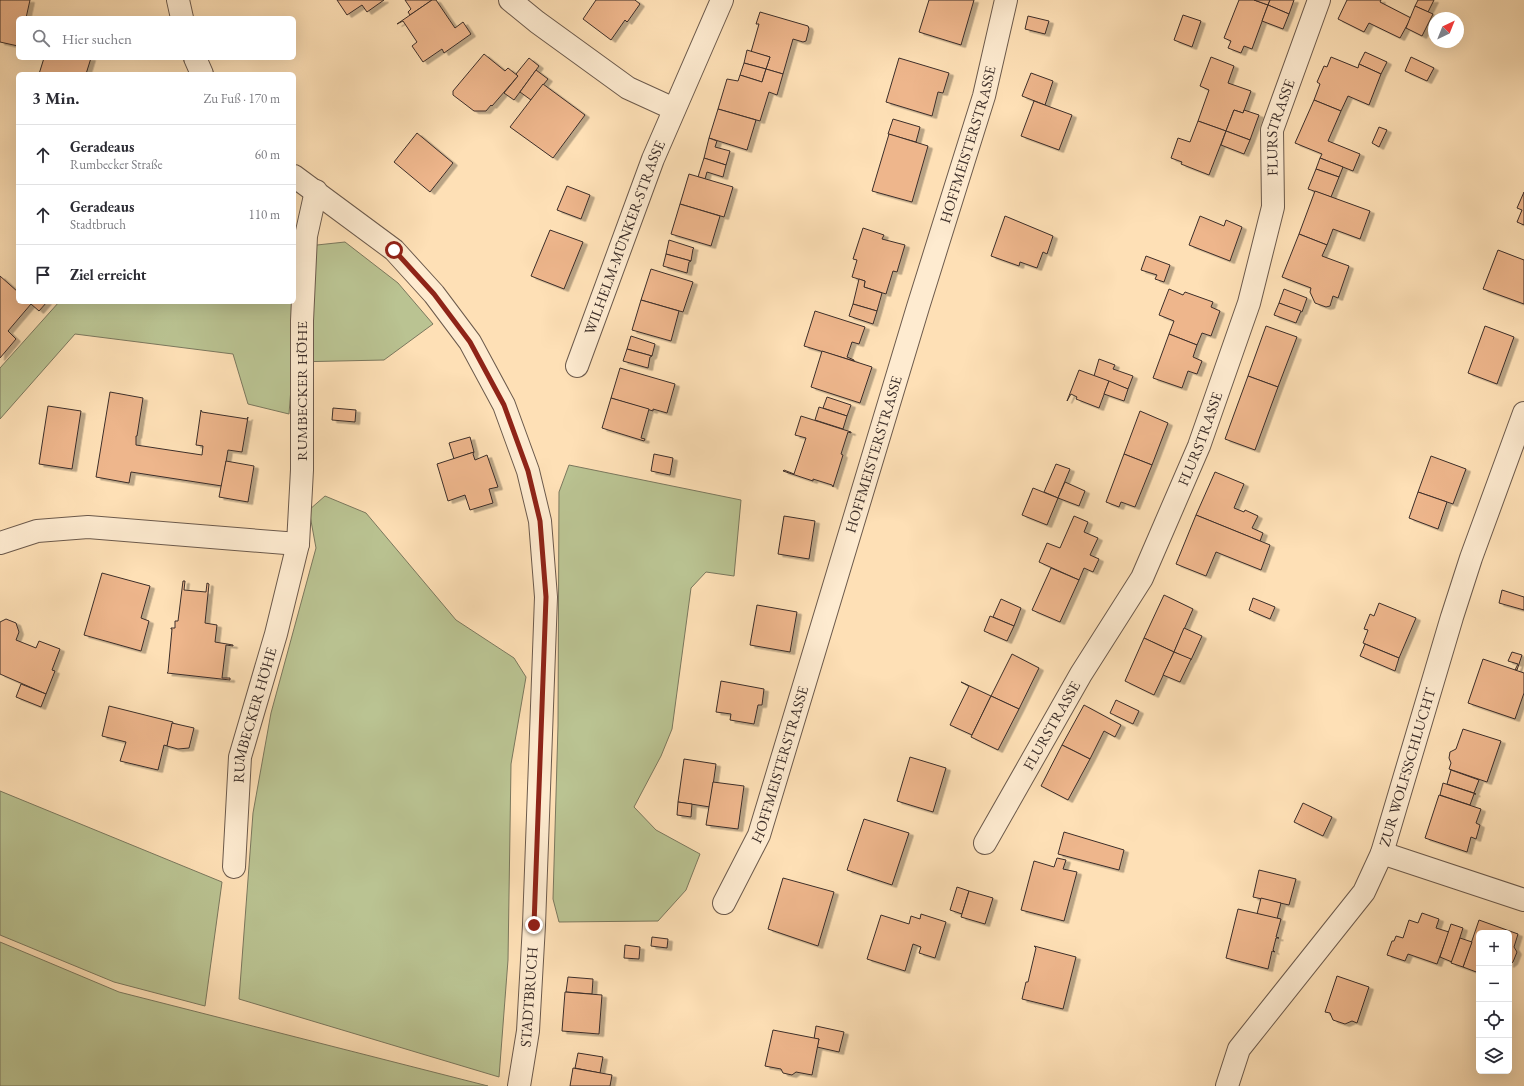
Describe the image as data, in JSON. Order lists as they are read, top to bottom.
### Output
{
  "streets": {
    "street": [
      "FLURSTRASSE",
      "HOFFMEISTERSTRASSE",
      "WILHELM-MÜNKER-STRASSE",
      "RUMBECKER HÖHE",
      "ZUR WOLFSSCHLUCHT",
      "STADTBRUCH"
    ]
  },
  "crossings": [
    ["RUMBECKER HÖHE", "STADTBRUCH"]
  ],
  "north": "top right",
  "page": {
    "search": "Hier suchen",
    "heading": ["3 Min.", "Zu Fuß · 170 m"],
    "list": [
      ["Geradeaus", "Rumbecker Straße", "60 m"],
      ["Geradeaus", "Stadtbruch", "110 m"],
      "Ziel erreicht"
    ],
    "map_buttons": ["+", "−"]
  }
}
